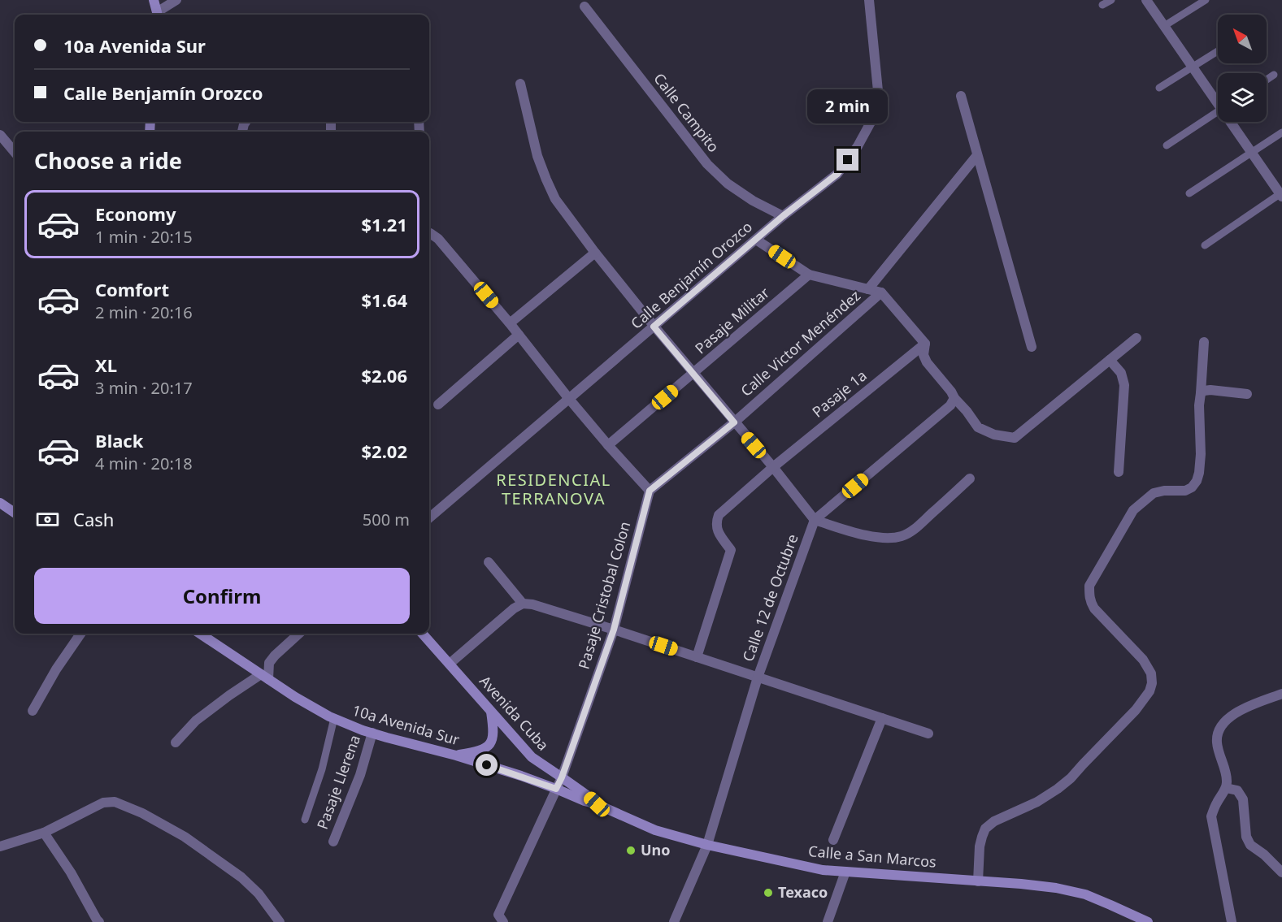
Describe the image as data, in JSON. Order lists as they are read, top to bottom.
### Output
{
  "streets": {
    "main road": ["Avenida Cuba", "10a Avenida Sur", "Calle a San Marcos"],
    "street": [
      "Calle Campito",
      "Calle Benjamín Orozco",
      "Pasaje Militar",
      "Calle Victor Menéndez",
      "Pasaje 1a",
      "Pasaje Cristobal Colon",
      "Calle 12 de Octubre",
      "Pasaje Llerena"
    ]
  },
  "crossings": [
    ["Calle Campito", "Calle Benjamín Orozco"],
    ["Calle Benjamín Orozco", "Calle 12 de Octubre"],
    ["Pasaje Militar", "Calle 12 de Octubre"],
    ["Calle Victor Menéndez", "Pasaje Cristobal Colon"],
    ["Calle Victor Menéndez", "Calle 12 de Octubre"],
    ["Pasaje 1a", "Calle 12 de Octubre"],
    ["Pasaje Cristobal Colon", "Avenida Cuba"],
    ["Pasaje Cristobal Colon", "10a Avenida Sur"],
    ["Calle 12 de Octubre", "Calle a San Marcos"],
    ["Avenida Cuba", "10a Avenida Sur"],
    ["Avenida Cuba", "Calle a San Marcos"],
    ["10a Avenida Sur", "Pasaje Llerena"],
    ["10a Avenida Sur", "Calle a San Marcos"]
  ],
  "districts": ["RESIDENCIAL TERRANOVA"],
  "places": ["Uno", "Texaco"],
  "north": "top left",
  "page": {
    "banner": ["10a Avenida Sur", "Calle Benjamín Orozco"],
    "bubble": "2 min",
    "heading": "Choose a ride",
    "list": [
      {
        "name": "Economy",
        "note": "1 min · 20:15",
        "value": "$1.21"
      },
      {
        "name": "Comfort",
        "note": "2 min · 20:16",
        "value": "$1.64"
      },
      {
        "name": "XL",
        "note": "3 min · 20:17",
        "value": "$2.06"
      },
      {
        "name": "Black",
        "note": "4 min · 20:18",
        "value": "$2.02"
      }
    ],
    "pay": ["Cash", "500 m"],
    "buttons": "Confirm"
  }
}
